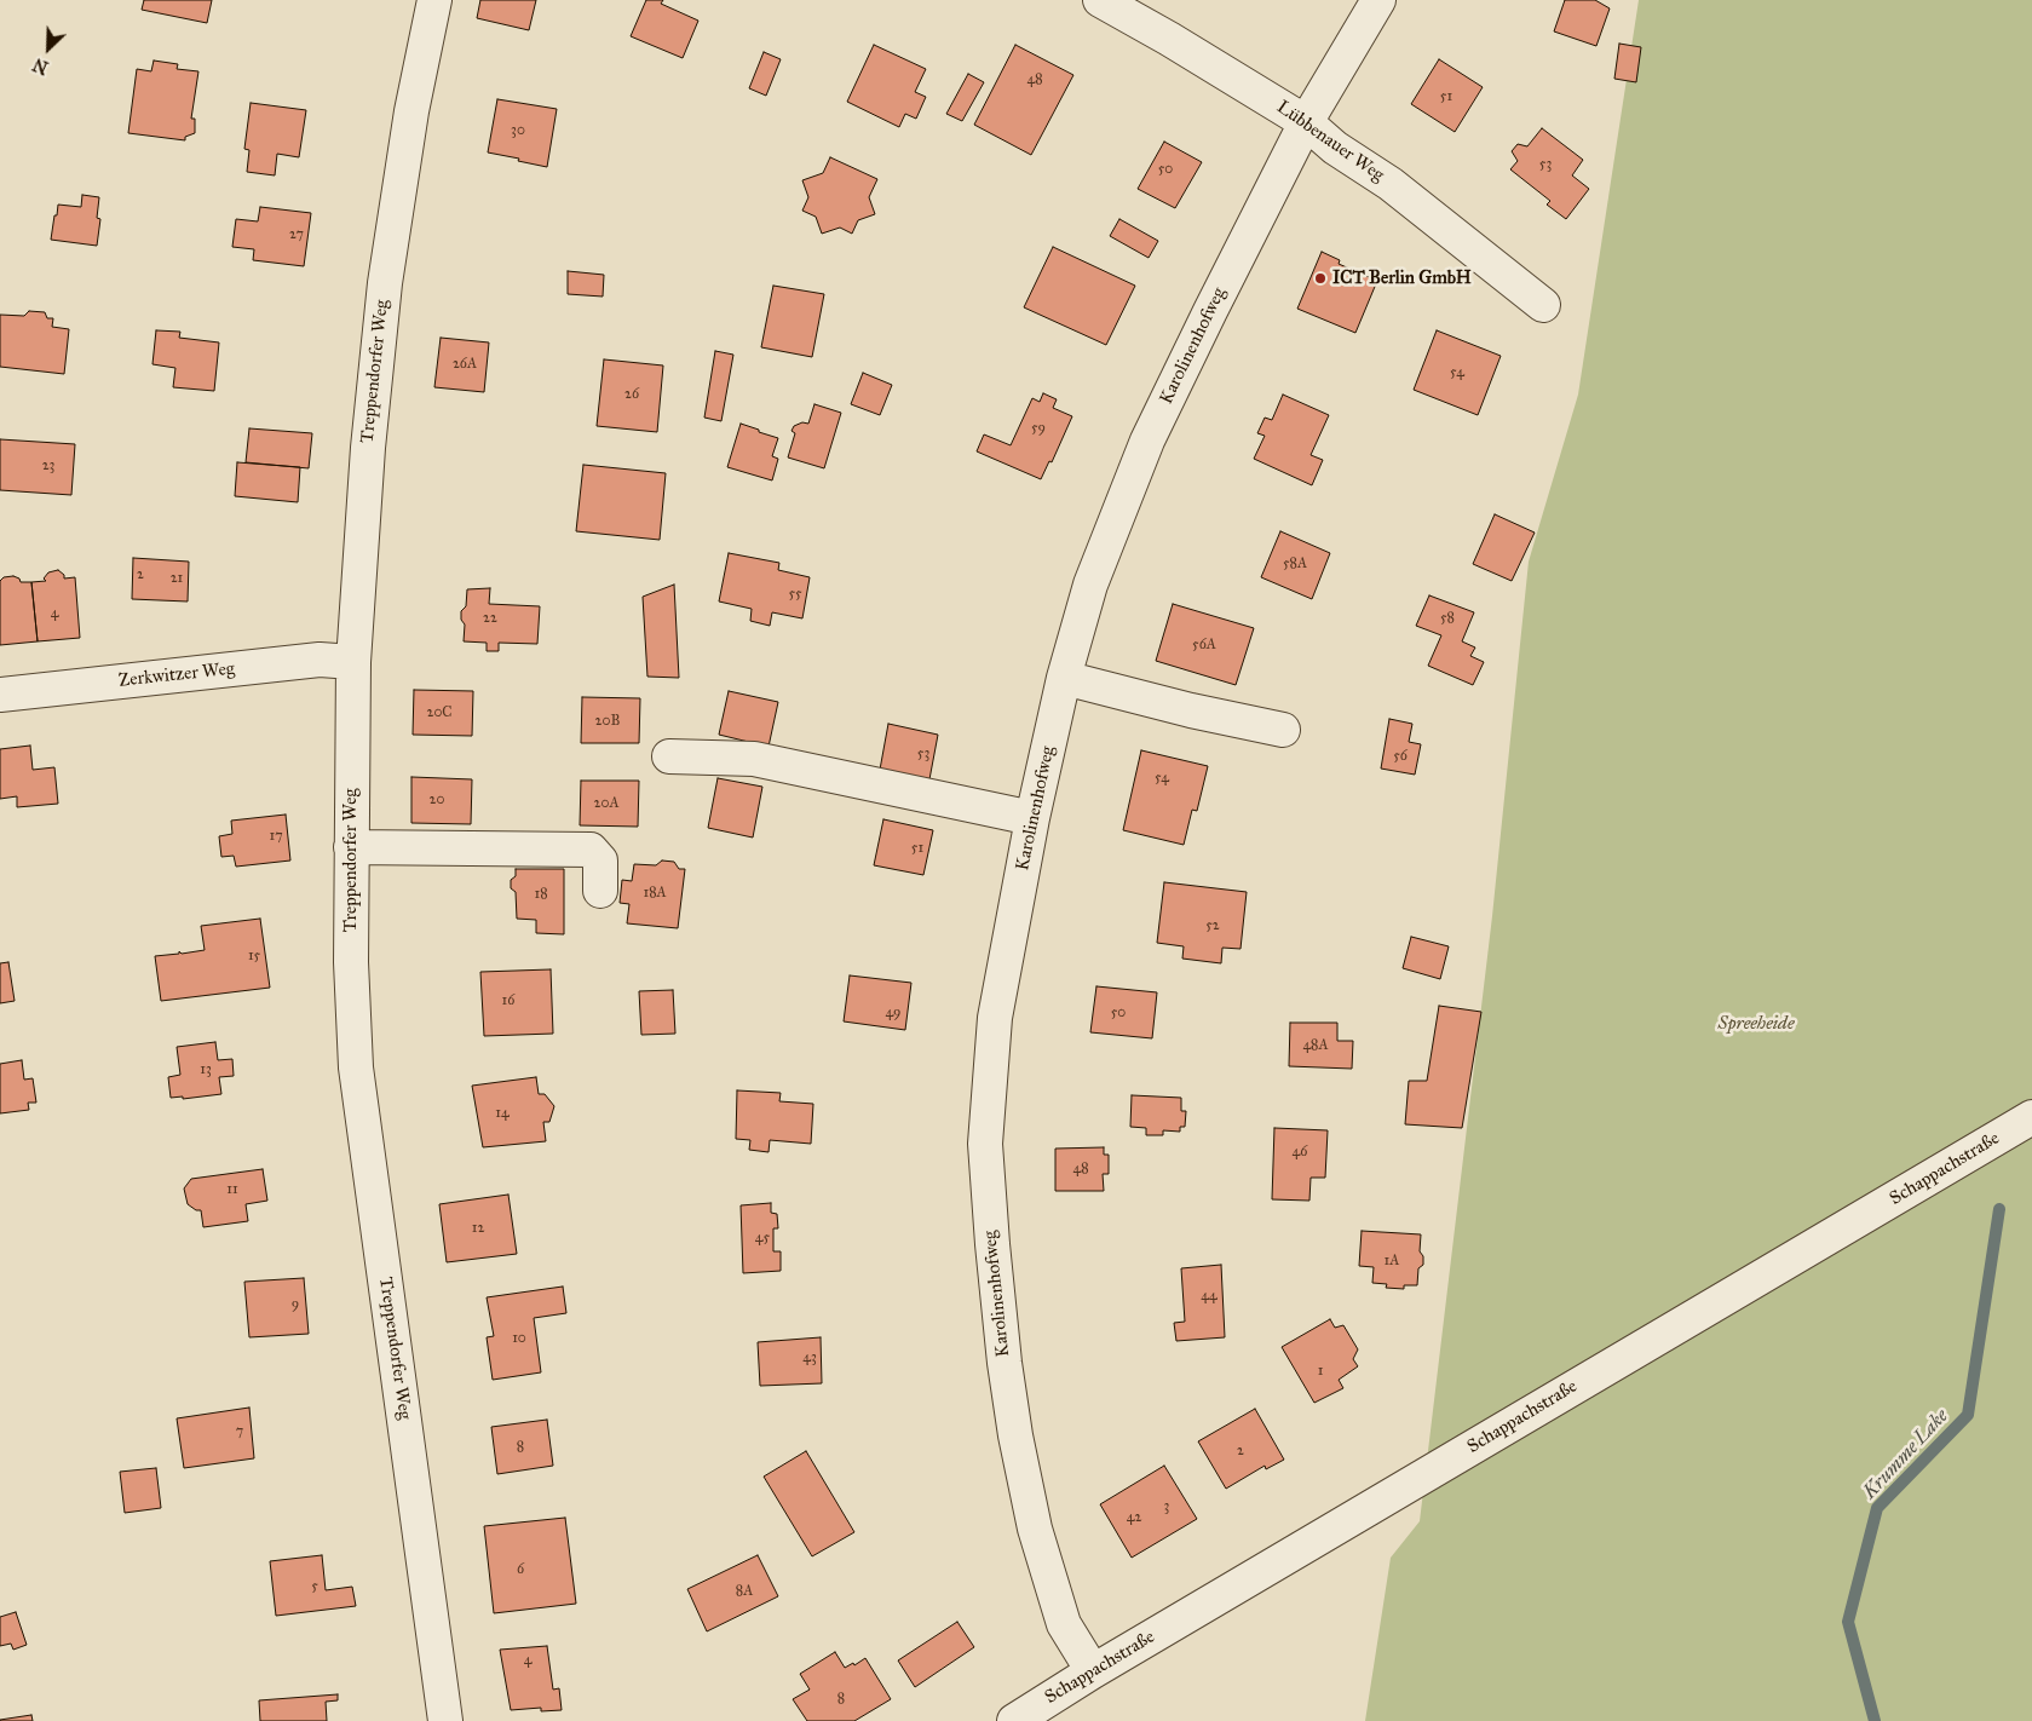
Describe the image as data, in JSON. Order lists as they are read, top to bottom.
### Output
{
  "streets": {
    "street": [
      "Lübbenauer Weg",
      "Karolinenhofweg",
      "Treppendorfer Weg",
      "Zerkwitzer Weg",
      "Schappachstraße"
    ]
  },
  "crossings": [
    ["Lübbenauer Weg", "Karolinenhofweg"],
    ["Karolinenhofweg", "Schappachstraße"],
    ["Treppendorfer Weg", "Zerkwitzer Weg"]
  ],
  "water": ["Krumme Lake"],
  "parks": ["Spreeheide"],
  "places": ["ICT Berlin GmbH"],
  "house_numbers": [
    "48",
    "51",
    "30",
    "53",
    "50",
    "27",
    "26A",
    "54",
    "26",
    "59",
    "23",
    "58A",
    "2",
    "21",
    "55",
    "4",
    "22",
    "58",
    "56A",
    "20C",
    "20B",
    "53",
    "56",
    "54",
    "20",
    "20A",
    "17",
    "51",
    "18A",
    "18",
    "52",
    "15",
    "16",
    "49",
    "50",
    "48A",
    "13",
    "14",
    "46",
    "48",
    "11",
    "12",
    "45",
    "1A",
    "44",
    "9",
    "10",
    "43",
    "1",
    "7",
    "8",
    "2",
    "3",
    "42",
    "6",
    "5",
    "8A",
    "4",
    "8"
  ],
  "north": "bottom left"
}
